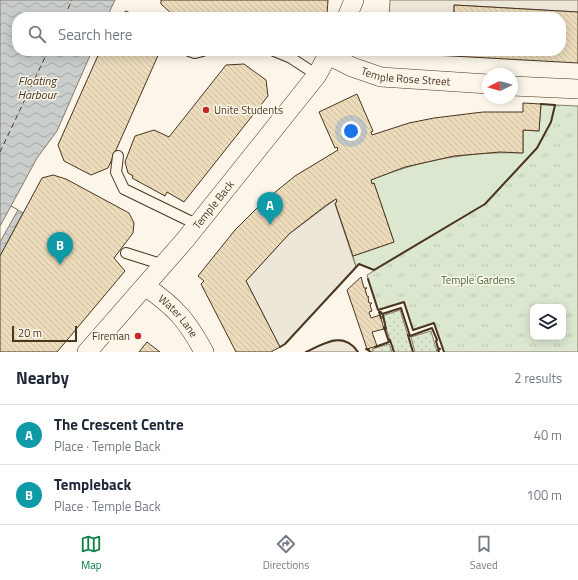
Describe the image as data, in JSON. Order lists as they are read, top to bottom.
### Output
{
  "streets": {
    "street": ["Temple Rose Street", "Temple Back", "Water Lane"]
  },
  "crossings": [
    ["Temple Back", "Water Lane"]
  ],
  "water": ["Floating Harbour"],
  "parks": ["Temple Gardens"],
  "places": ["Unite Students", "Fireman"],
  "scale_bar": "20 m",
  "north": "left",
  "page": {
    "search": "Search here",
    "pins": ["A", "B"],
    "scale": "20 m",
    "heading": ["Nearby", "2 results"],
    "list": [
      {
        "mark": "A",
        "name": "The Crescent Centre",
        "note": "Place · Temple Back",
        "value": "40 m"
      },
      {
        "mark": "B",
        "name": "Templeback",
        "note": "Place · Temple Back",
        "value": "100 m"
      }
    ],
    "nav": ["Map", "Directions", "Saved"]
  }
}
